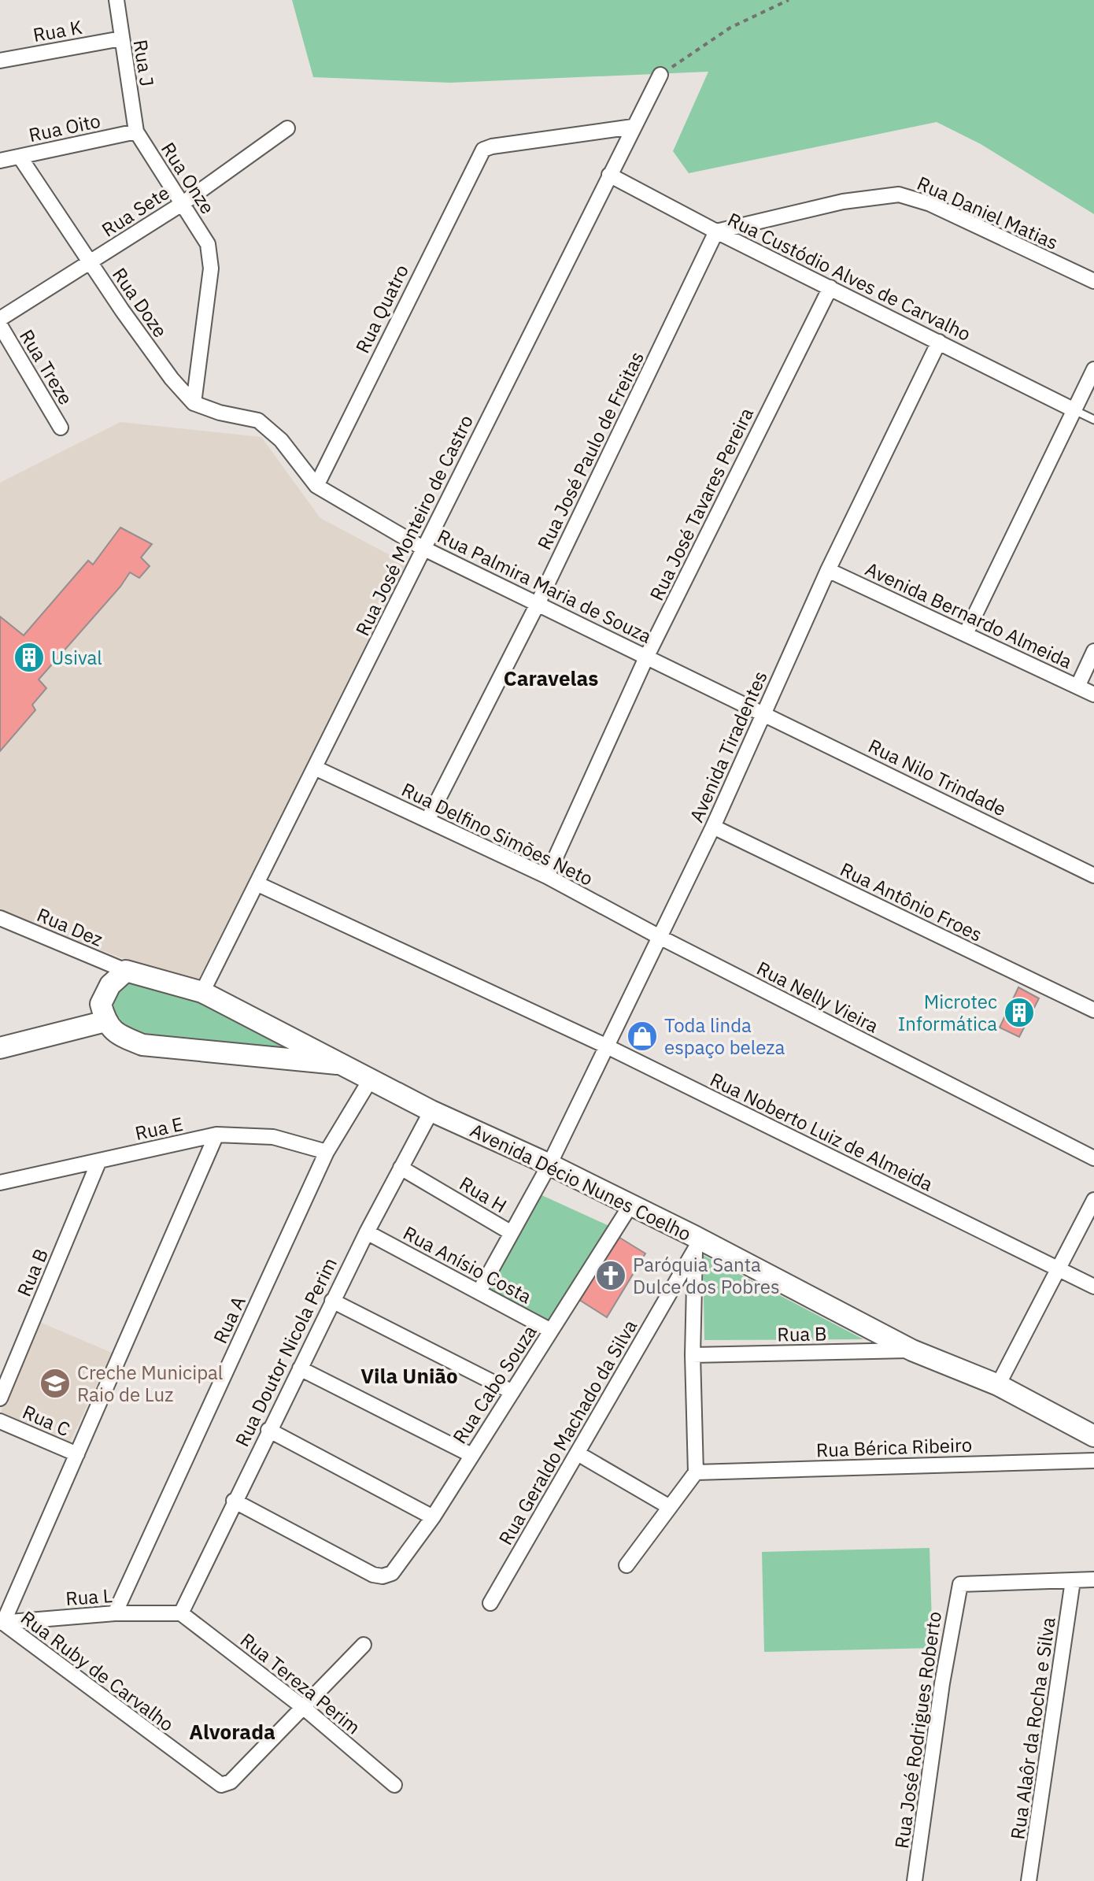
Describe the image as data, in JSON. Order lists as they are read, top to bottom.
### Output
{
  "streets": {
    "street": [
      "Rua K",
      "Rua J",
      "Rua Oito",
      "Rua Onze",
      "Rua Sete",
      "Rua Daniel Matias",
      "Rua Custódio Alves de Carvalho",
      "Rua Doze",
      "Rua Quatro",
      "Rua Treze",
      "Rua José Paulo de Freitas",
      "Rua José Tavares Pereira",
      "Rua José Monteiro de Castro",
      "Rua Palmira Maria de Souza",
      "Avenida Bernardo Almeida",
      "Avenida Tiradentes",
      "Rua Nilo Trindade",
      "Rua Delfino Simões Neto",
      "Rua Antônio Froes",
      "Rua Dez",
      "Rua Nelly Vieira",
      "Rua E",
      "Rua Noberto Luiz de Almeida",
      "Avenida Décio Nunes Coelho",
      "Rua H",
      "Rua Anísio Costa",
      "Rua B",
      "Rua A",
      "Rua Doutor Nicola Perim",
      "Rua Cabo Souza",
      "Rua C",
      "Rua Geraldo Machado da Silva",
      "Rua Bérica Ribeiro",
      "Rua L",
      "Rua Ruby de Carvalho",
      "Rua Tereza Perim",
      "Rua Alaôr da Rocha e Silva",
      "Rua José Rodrigues Roberto"
    ]
  },
  "crossings": [
    ["Rua K", "Rua J"],
    ["Rua J", "Rua Oito"],
    ["Rua J", "Rua Onze"],
    ["Rua Oito", "Rua Onze"],
    ["Rua Oito", "Rua Doze"],
    ["Rua Onze", "Rua Sete"],
    ["Rua Onze", "Rua Doze"],
    ["Rua Onze", "Rua Palmira Maria de Souza"],
    ["Rua Sete", "Rua Doze"],
    ["Rua Daniel Matias", "Rua Custódio Alves de Carvalho"],
    ["Rua Daniel Matias", "Rua José Paulo de Freitas"],
    ["Rua Custódio Alves de Carvalho", "Rua José Paulo de Freitas"],
    ["Rua Custódio Alves de Carvalho", "Rua José Tavares Pereira"],
    ["Rua Custódio Alves de Carvalho", "Rua José Monteiro de Castro"],
    ["Rua Custódio Alves de Carvalho", "Avenida Tiradentes"],
    ["Rua Doze", "Rua Palmira Maria de Souza"],
    ["Rua Quatro", "Rua José Monteiro de Castro"],
    ["Rua Quatro", "Rua Palmira Maria de Souza"],
    ["Rua José Paulo de Freitas", "Rua Palmira Maria de Souza"],
    ["Rua José Paulo de Freitas", "Rua Delfino Simões Neto"],
    ["Rua José Tavares Pereira", "Rua Palmira Maria de Souza"],
    ["Rua José Tavares Pereira", "Rua Delfino Simões Neto"],
    ["Rua José Monteiro de Castro", "Rua Palmira Maria de Souza"],
    ["Rua José Monteiro de Castro", "Rua Delfino Simões Neto"],
    ["Rua José Monteiro de Castro", "Rua Noberto Luiz de Almeida"],
    ["Rua José Monteiro de Castro", "Avenida Décio Nunes Coelho"],
    ["Rua Palmira Maria de Souza", "Avenida Tiradentes"],
    ["Rua Palmira Maria de Souza", "Rua Nilo Trindade"],
    ["Avenida Bernardo Almeida", "Avenida Tiradentes"],
    ["Avenida Tiradentes", "Rua Nilo Trindade"],
    ["Avenida Tiradentes", "Rua Delfino Simões Neto"],
    ["Avenida Tiradentes", "Rua Antônio Froes"],
    ["Avenida Tiradentes", "Rua Nelly Vieira"],
    ["Avenida Tiradentes", "Rua Noberto Luiz de Almeida"],
    ["Avenida Tiradentes", "Avenida Décio Nunes Coelho"],
    ["Avenida Tiradentes", "Rua H"],
    ["Rua Delfino Simões Neto", "Rua Nelly Vieira"],
    ["Rua Dez", "Avenida Décio Nunes Coelho"],
    ["Rua E", "Rua B"],
    ["Rua E", "Rua A"],
    ["Avenida Décio Nunes Coelho", "Rua H"],
    ["Avenida Décio Nunes Coelho", "Rua B"],
    ["Avenida Décio Nunes Coelho", "Rua A"],
    ["Avenida Décio Nunes Coelho", "Rua Doutor Nicola Perim"],
    ["Avenida Décio Nunes Coelho", "Rua Cabo Souza"],
    ["Avenida Décio Nunes Coelho", "Rua Geraldo Machado da Silva"],
    ["Rua H", "Rua Doutor Nicola Perim"],
    ["Rua Anísio Costa", "Rua Doutor Nicola Perim"],
    ["Rua Anísio Costa", "Rua Cabo Souza"],
    ["Rua A", "Rua L"],
    ["Rua Doutor Nicola Perim", "Rua Cabo Souza"],
    ["Rua Doutor Nicola Perim", "Rua L"],
    ["Rua Doutor Nicola Perim", "Rua Tereza Perim"],
    ["Rua L", "Rua Ruby de Carvalho"],
    ["Rua L", "Rua Tereza Perim"],
    ["Rua Ruby de Carvalho", "Rua Tereza Perim"],
    ["Rua Alaôr da Rocha e Silva", "Rua José Rodrigues Roberto"]
  ],
  "districts": ["Caravelas", "Vila União", "Alvorada"],
  "places": {
    "building": ["Usival", "Microtec Informática"],
    "shop": ["Toda linda espaço beleza"],
    "church": ["Paróquia Santa Dulce dos Pobres"],
    "school or university": ["Creche Municipal Raio de Luz"]
  }
}
